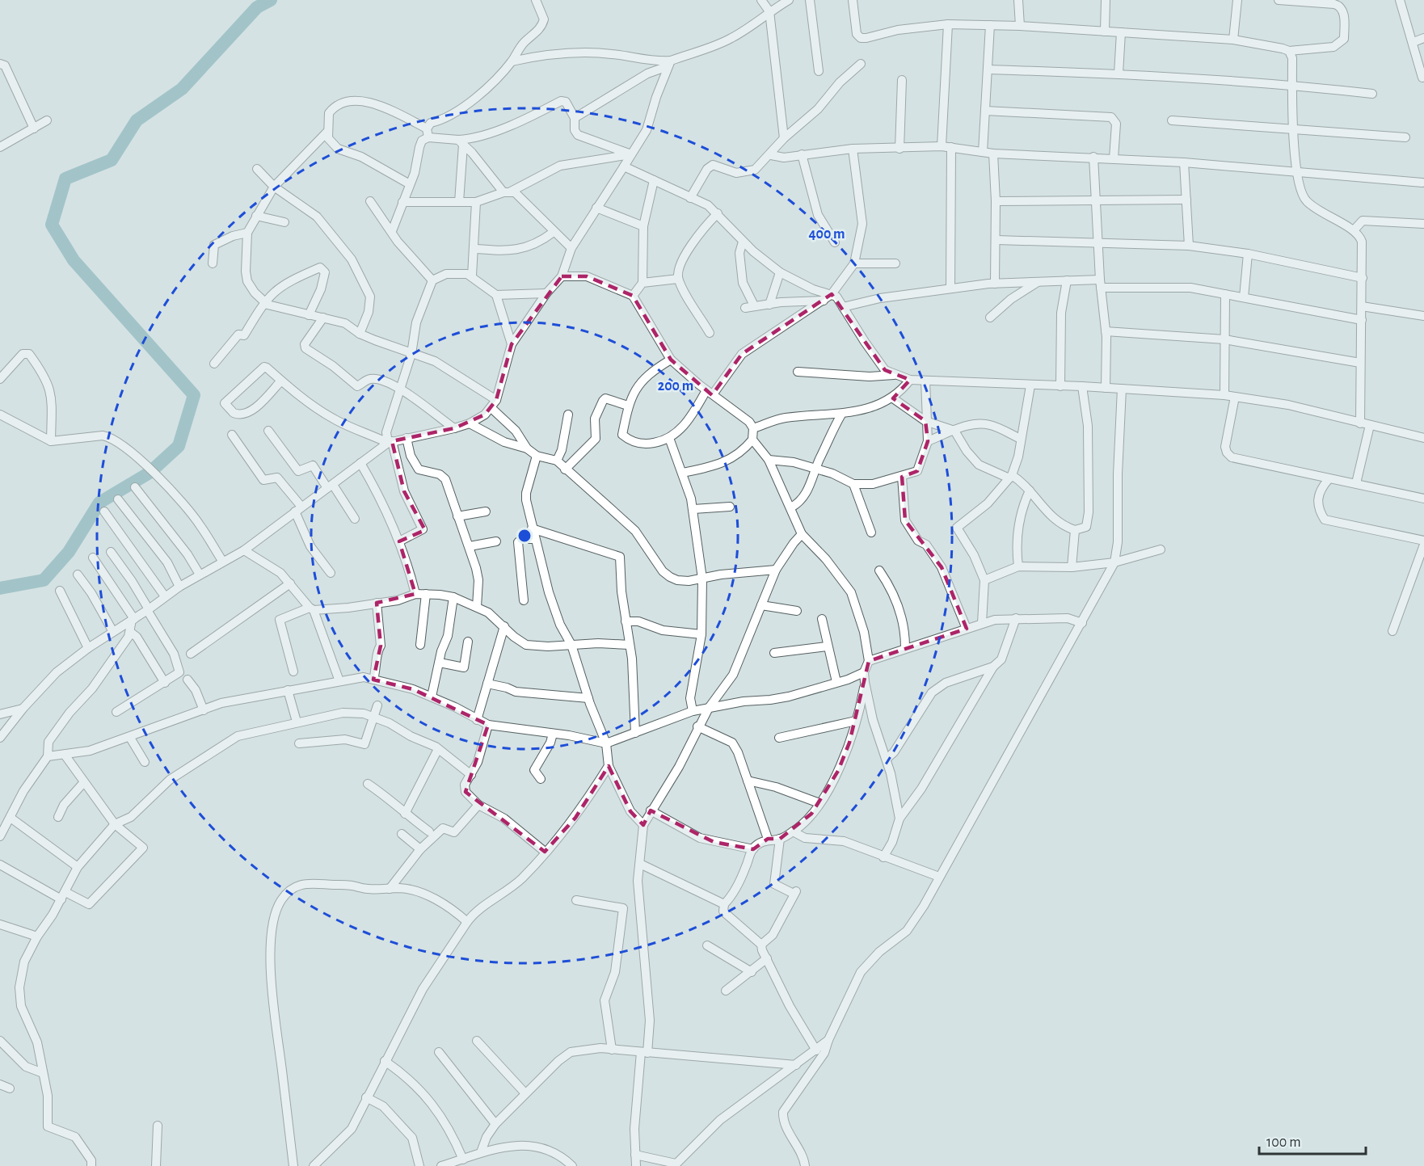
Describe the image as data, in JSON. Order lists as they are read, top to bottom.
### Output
{
  "scale_bar": "100 m",
  "rings": ["400 m", "200 m"]
}
